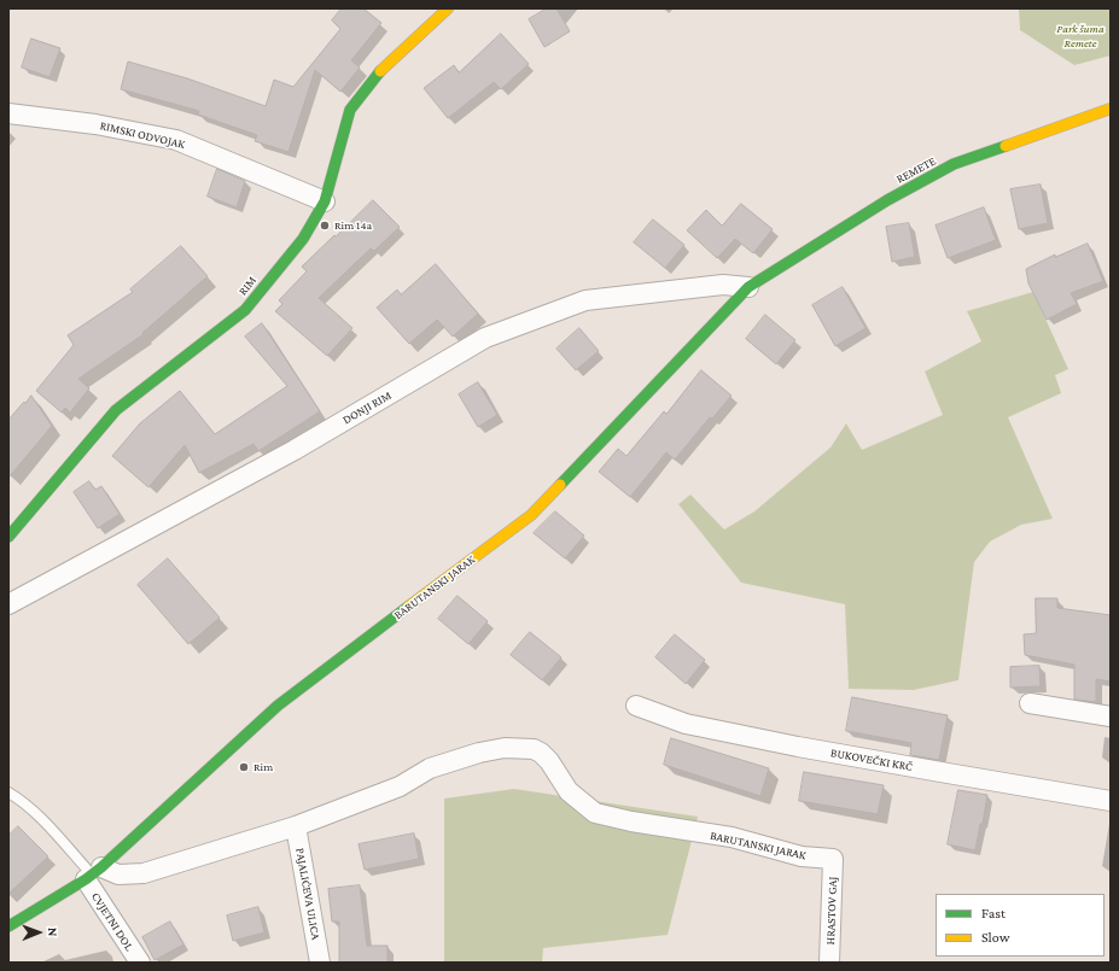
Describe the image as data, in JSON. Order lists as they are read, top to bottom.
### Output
{
  "streets": {
    "street": [
      "RIMSKI ODVOJAK",
      "REMETE",
      "RIM",
      "DONJI RIM",
      "BARUTANSKI JARAK",
      "BUKOVEČKI KRČ",
      "PAJALIĆEVA ULICA",
      "HRASTOV GAJ",
      "CVJETNI DOL"
    ]
  },
  "crossings": [
    ["RIMSKI ODVOJAK", "RIM"],
    ["REMETE", "DONJI RIM"],
    ["REMETE", "BARUTANSKI JARAK"],
    ["DONJI RIM", "BARUTANSKI JARAK"],
    ["BARUTANSKI JARAK", "PAJALIĆEVA ULICA"],
    ["BARUTANSKI JARAK", "HRASTOV GAJ"],
    ["BARUTANSKI JARAK", "CVJETNI DOL"]
  ],
  "parks": ["Park šuma Remete"],
  "places": ["Rim 14a", "Rim"],
  "legend": ["Fast", "Slow"],
  "north": "right"
}
